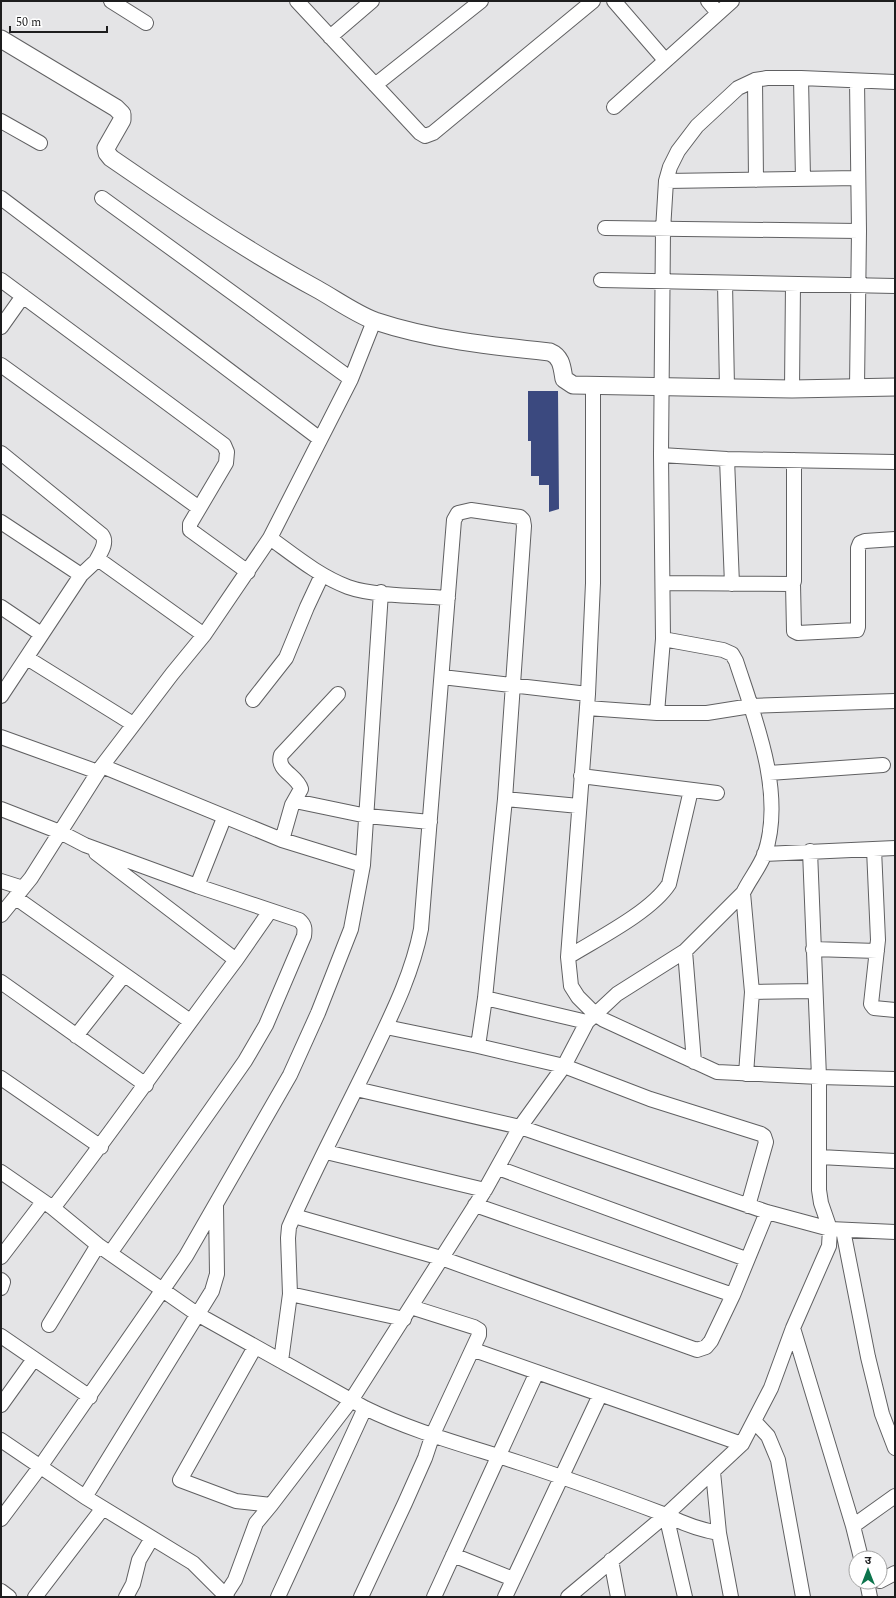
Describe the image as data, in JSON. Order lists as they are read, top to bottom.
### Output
{
  "scale_bar": "50 m",
  "north": "top"
}
